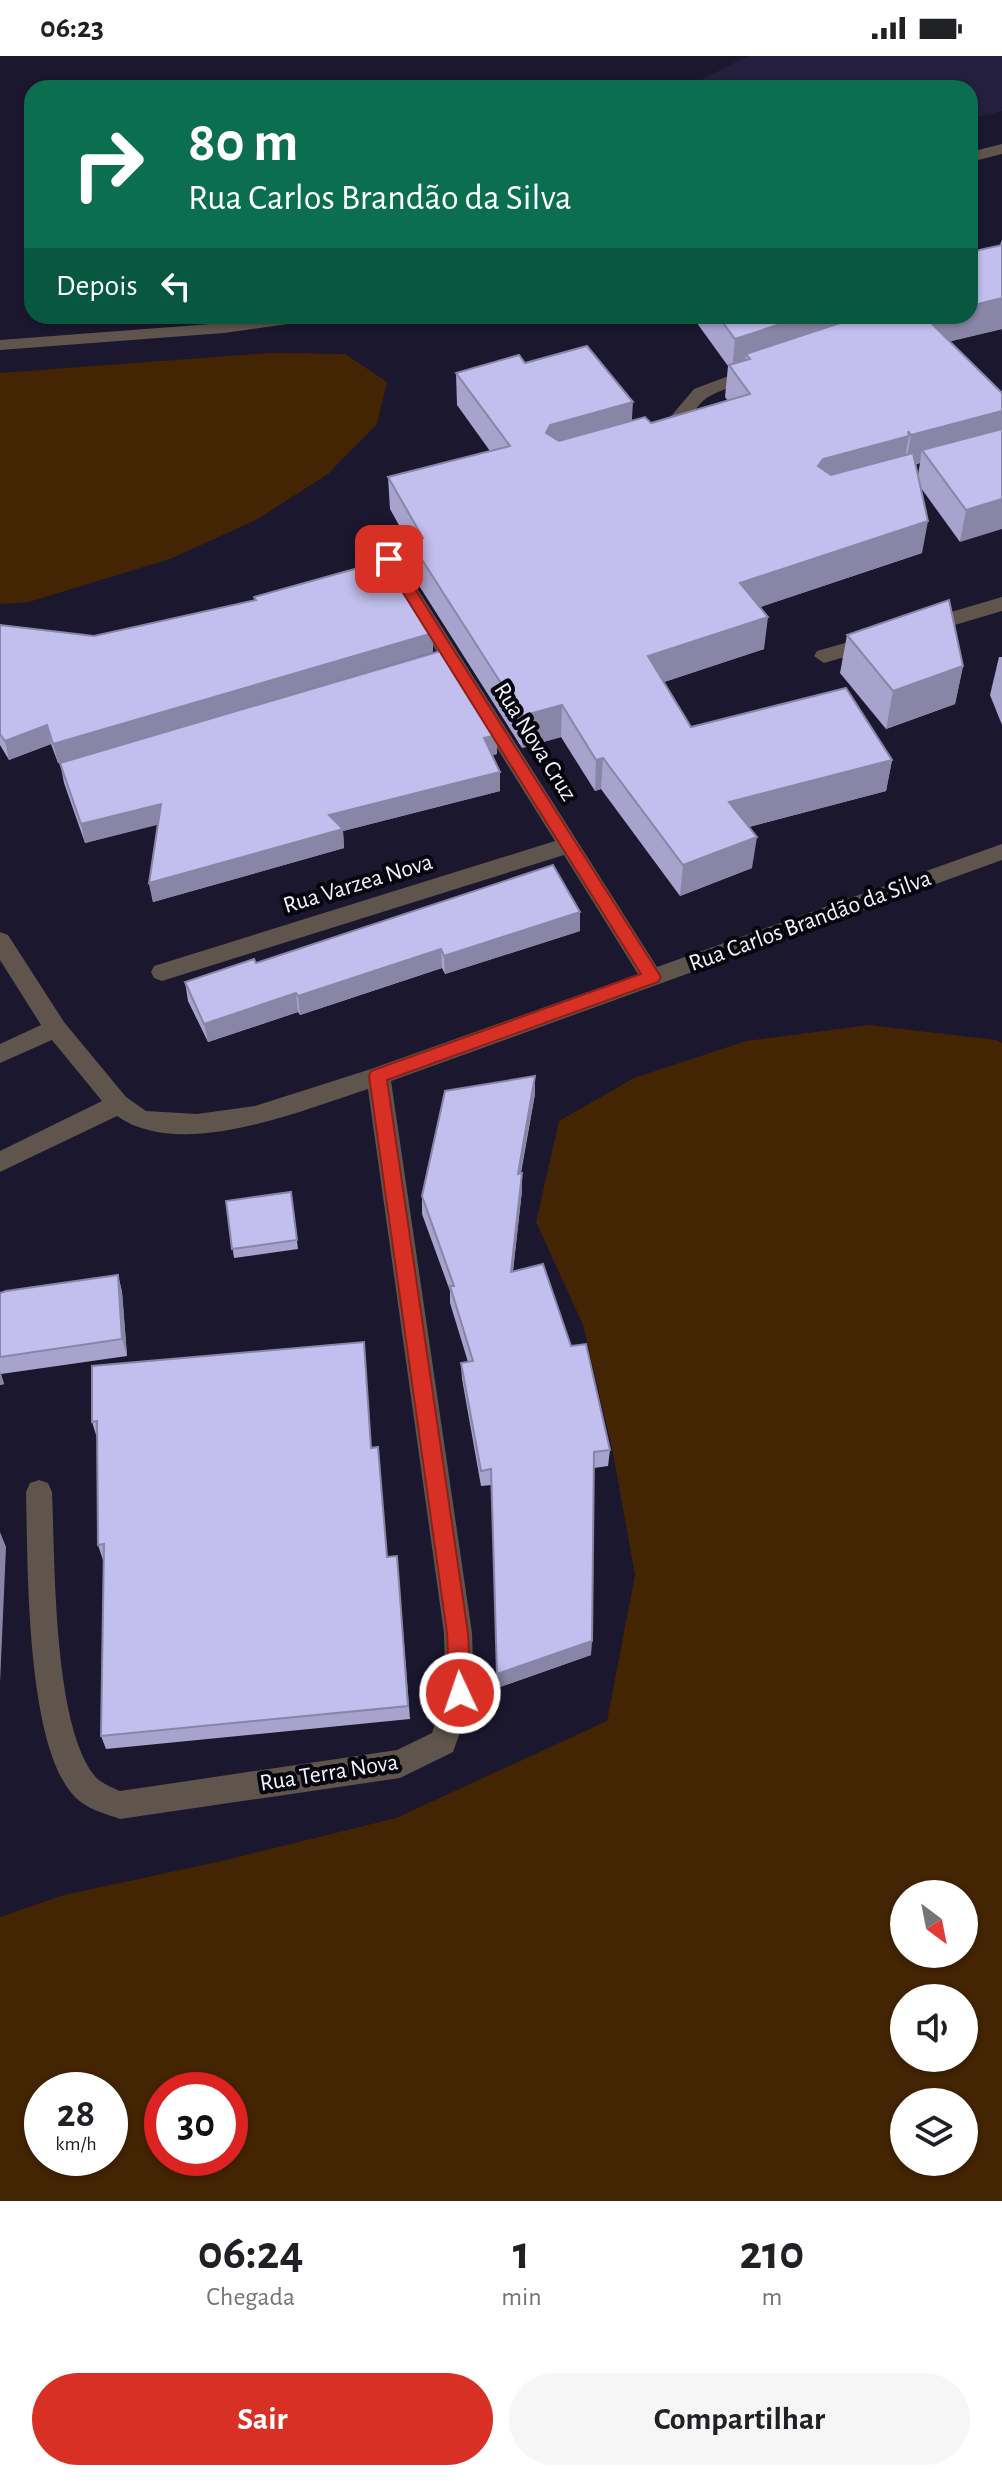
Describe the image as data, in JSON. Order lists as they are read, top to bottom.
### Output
{
  "streets": {
    "street": [
      "Rua Nova Cruz",
      "Rua Varzea Nova",
      "Rua Carlos Brandão da Silva",
      "Rua Terra Nova"
    ]
  },
  "crossings": [
    ["Rua Nova Cruz", "Rua Varzea Nova"],
    ["Rua Nova Cruz", "Rua Carlos Brandão da Silva"],
    ["Rua Carlos Brandão da Silva", "Rua Terra Nova"]
  ],
  "north": "bottom right",
  "page": {
    "status": "06:23",
    "turn": ["80 m", "Rua Carlos Brandão da Silva"],
    "then": "Depois",
    "speed": "28 km/h",
    "limit": "30",
    "eta": [
      "06:24",
      "Chegada",
      "1",
      "min",
      "210",
      "m"
    ],
    "buttons": ["Sair", "Compartilhar"]
  }
}
